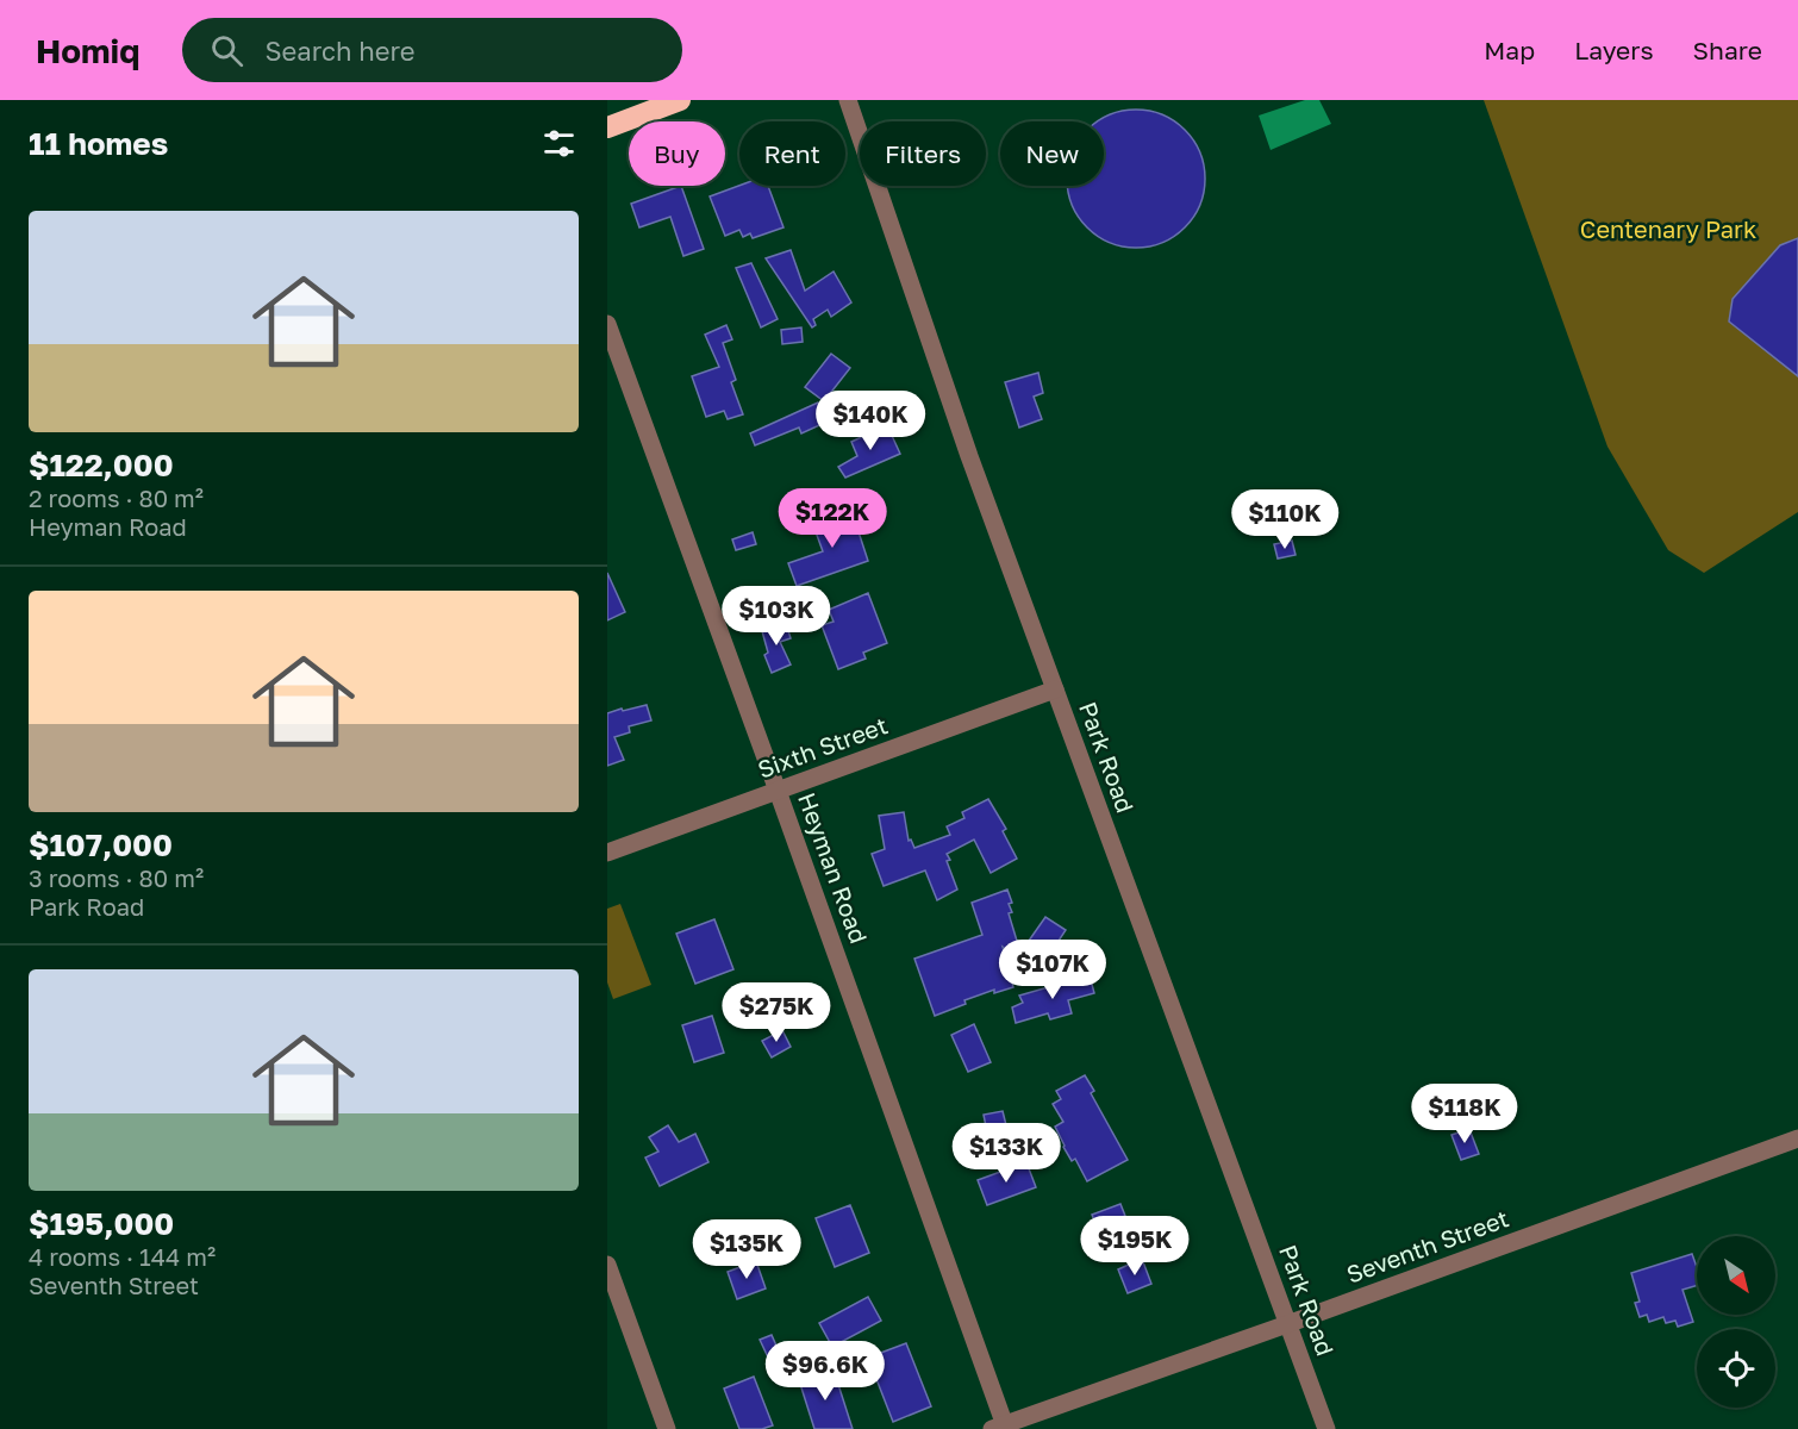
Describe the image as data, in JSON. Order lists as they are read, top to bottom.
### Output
{
  "streets": {
    "street": [
      "Sixth Street",
      "Park Road",
      "Heyman Road",
      "Seventh Street"
    ]
  },
  "crossings": [
    ["Sixth Street", "Park Road"],
    ["Sixth Street", "Heyman Road"],
    ["Park Road", "Seventh Street"],
    ["Heyman Road", "Seventh Street"]
  ],
  "parks": ["Centenary Park"],
  "north": "bottom right",
  "page": {
    "header": "Homiq",
    "search": "Search here",
    "nav": ["Map", "Layers", "Share"],
    "heading": "11 homes",
    "chip": [
      "Buy",
      "Rent",
      "Filters",
      "New"
    ],
    "list": [
      {
        "name": "$122,000",
        "note": "2 rooms · 80 m² · Heyman Road"
      },
      {
        "name": "$107,000",
        "note": "3 rooms · 80 m² · Park Road"
      },
      {
        "name": "$195,000",
        "note": "4 rooms · 144 m² · Seventh Street"
      }
    ],
    "price": [
      "$140K",
      "$122K",
      "$110K",
      "$103K",
      "$107K",
      "$275K",
      "$118K",
      "$133K",
      "$195K",
      "$135K",
      "$96.6K"
    ]
  }
}
